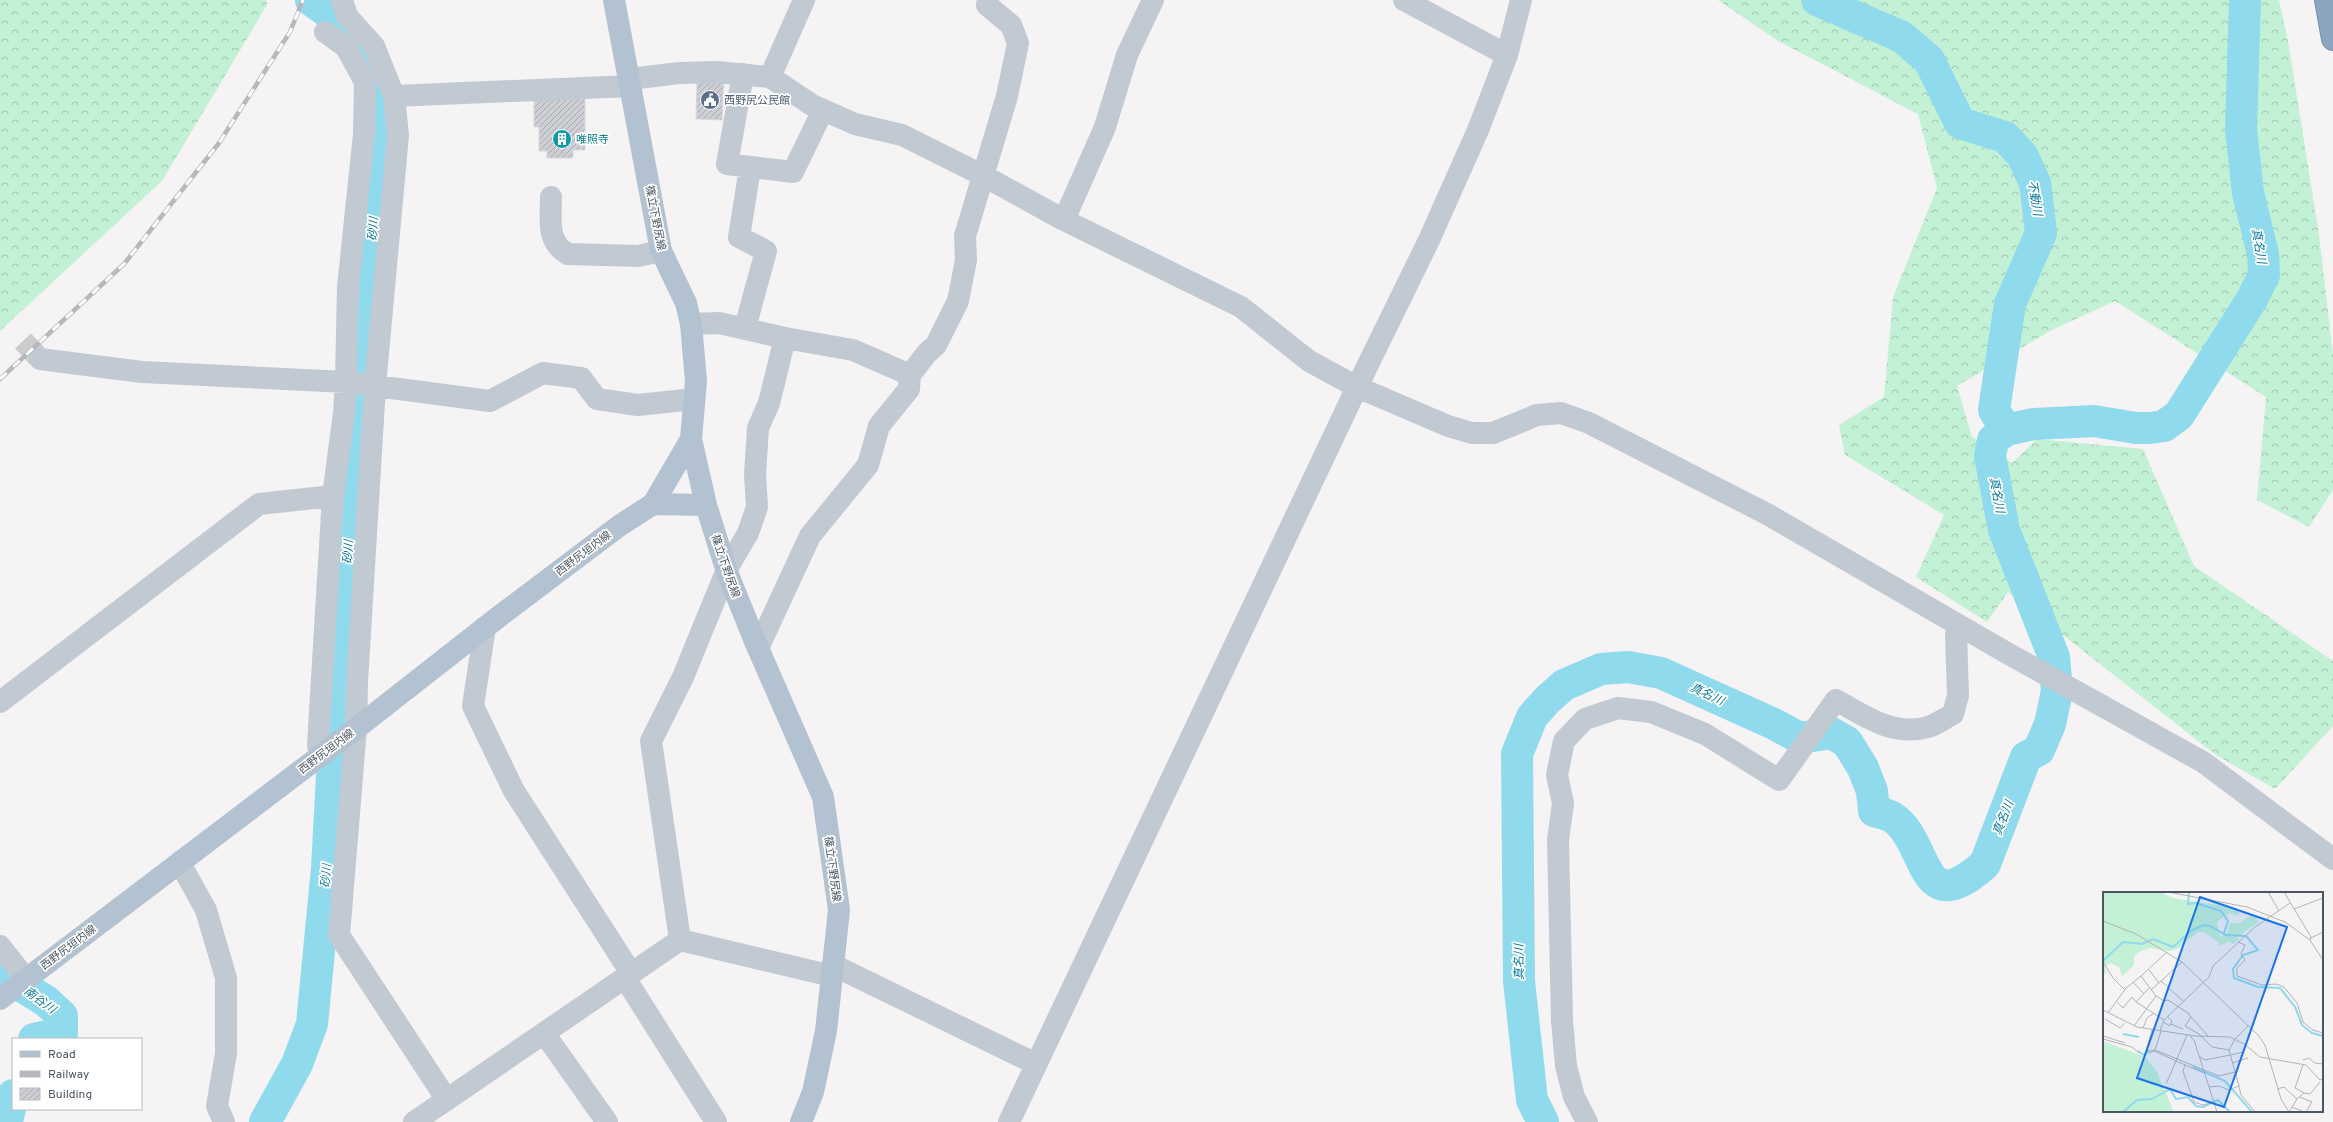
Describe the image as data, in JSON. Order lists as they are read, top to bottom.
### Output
{
  "streets": {
    "main road": ["篠立下野尻線", "西野尻垣内線"]
  },
  "crossings": [
    ["篠立下野尻線", "西野尻垣内線"]
  ],
  "water": [
    "不動川",
    "砂川",
    "真名川",
    "南谷川"
  ],
  "places": {
    "public building": ["西野尻公民館"],
    "building": ["唯照寺"]
  },
  "legend": ["Road", "Railway", "Building"]
}
